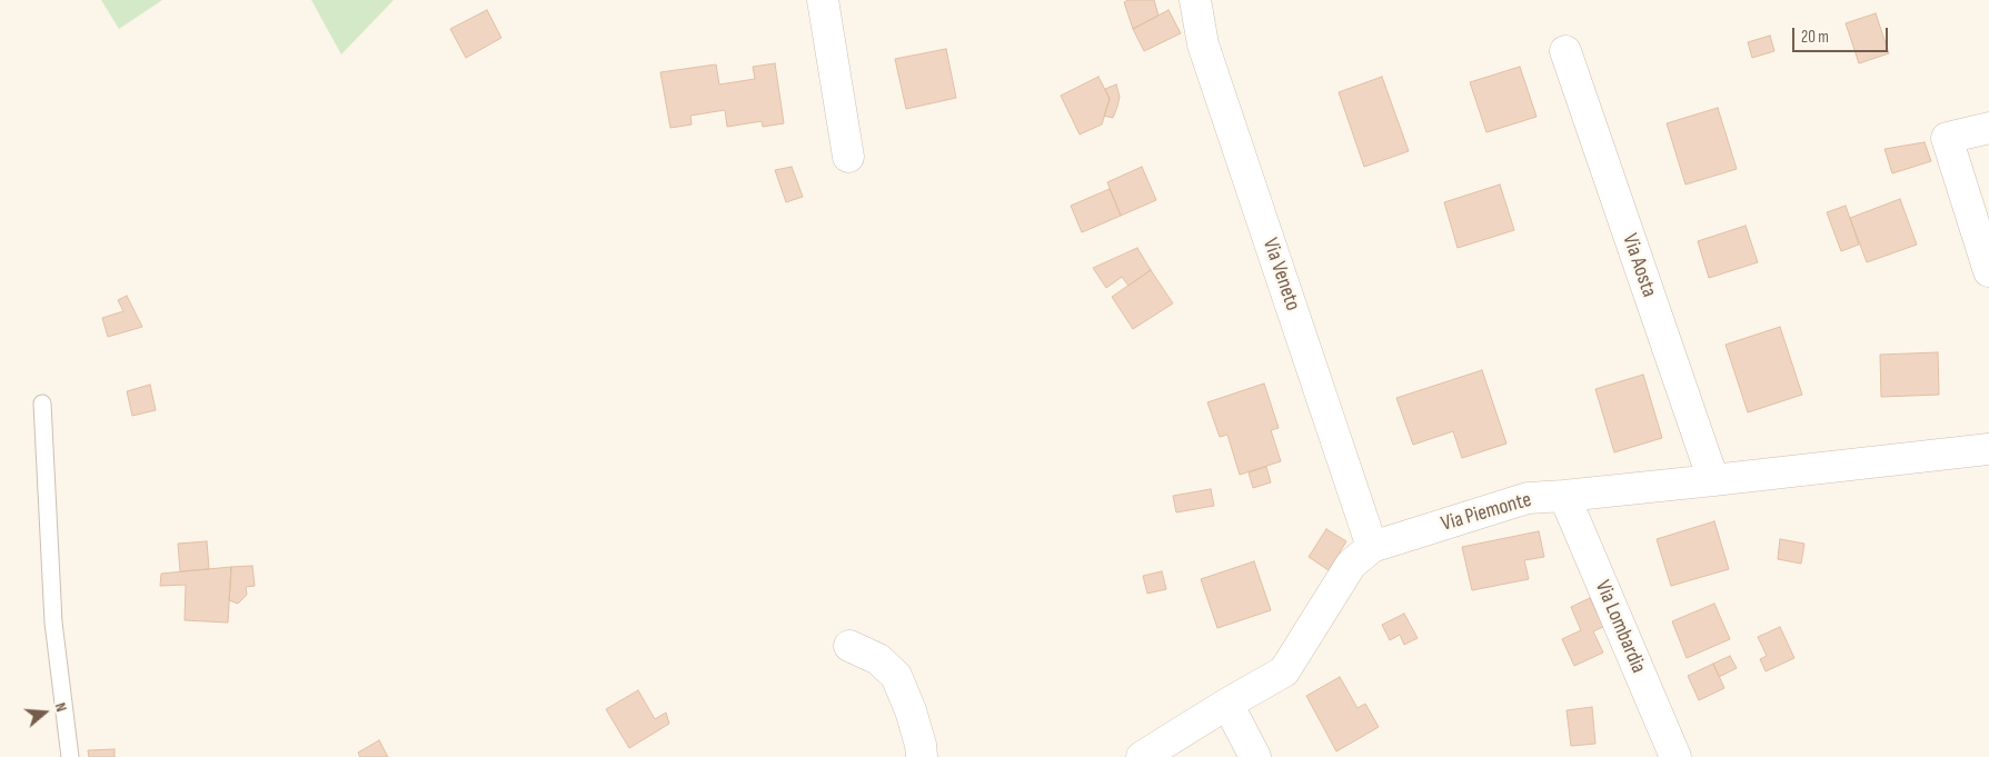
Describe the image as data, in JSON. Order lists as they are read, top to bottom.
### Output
{
  "streets": {
    "street": [
      "Via Aosta",
      "Via Veneto",
      "Via Piemonte",
      "Via Lombardia"
    ]
  },
  "crossings": [
    ["Via Aosta", "Via Piemonte"],
    ["Via Veneto", "Via Piemonte"],
    ["Via Piemonte", "Via Lombardia"]
  ],
  "scale_bar": "20 m",
  "north": "right"
}
